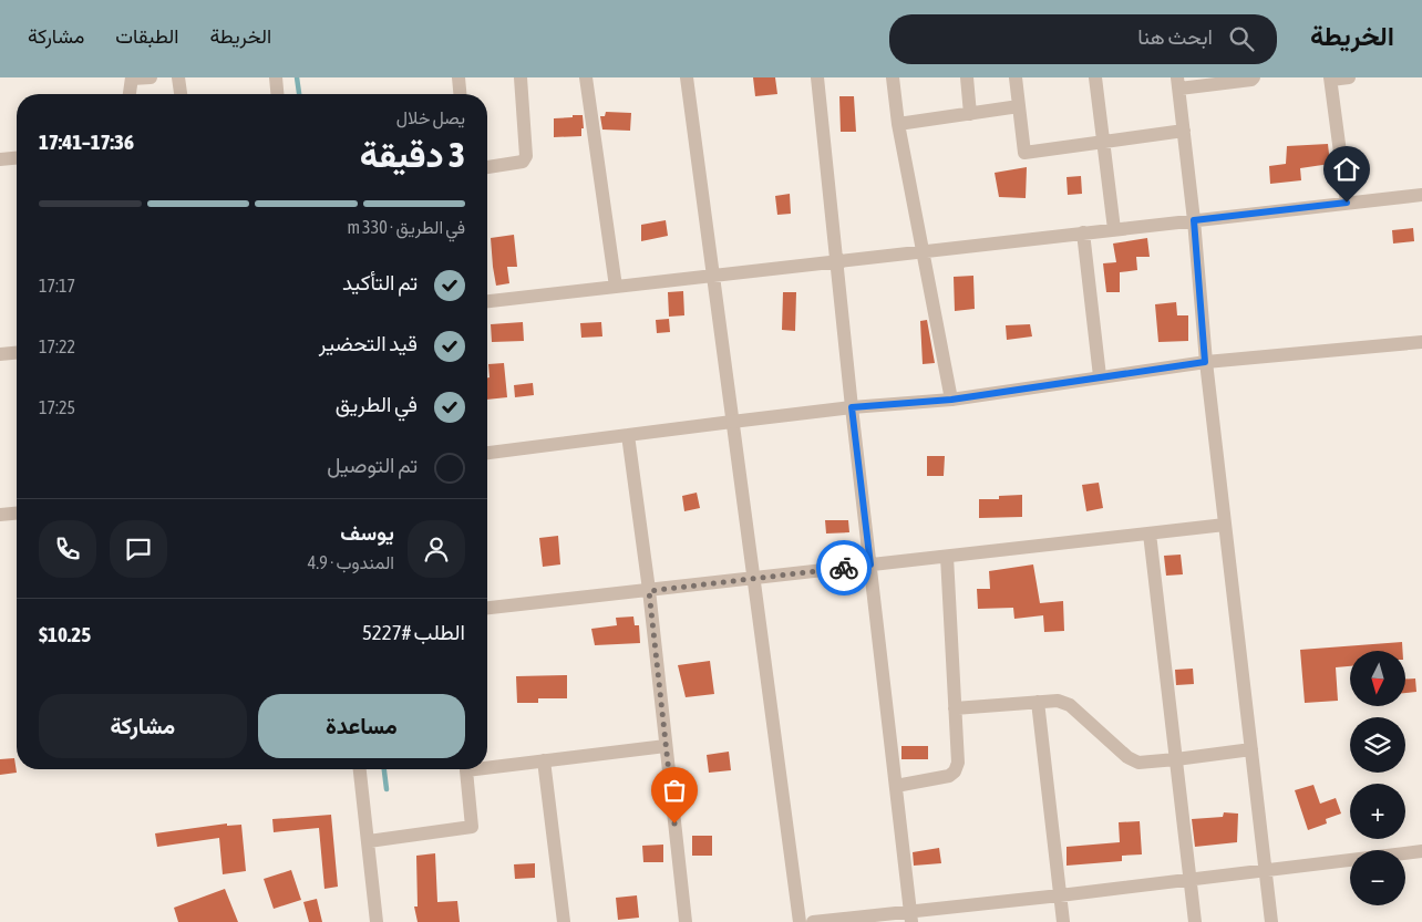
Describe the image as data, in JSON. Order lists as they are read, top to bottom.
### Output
{
  "north": "bottom",
  "page": {
    "header": "الخريطة",
    "search": "ابحث هنا",
    "nav": ["الخريطة", "الطبقات", "مشاركة"],
    "heading": ["3 دقيقة", "يصل خلال", "17:36–17:41"],
    "panel": [
      "يوسف",
      "المندوب · 4.9",
      "الطلب #5227",
      "$10.25"
    ],
    "bar": "في الطريق · 330 m",
    "list": [
      ["تم التأكيد", "17:17"],
      ["قيد التحضير", "17:22"],
      ["في الطريق", "17:25"],
      "تم التوصيل"
    ],
    "map_buttons": ["+", "−"],
    "buttons": ["مساعدة", "مشاركة"]
  }
}
